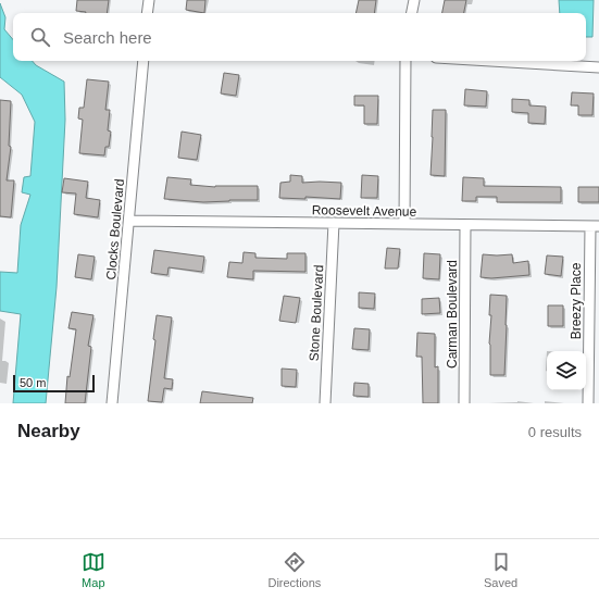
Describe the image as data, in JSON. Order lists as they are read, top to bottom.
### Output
{
  "streets": {
    "street": [
      "Roosevelt Avenue",
      "Clocks Boulevard",
      "Breezy Place",
      "Stone Boulevard",
      "Carman Boulevard"
    ]
  },
  "crossings": [
    ["Roosevelt Avenue", "Clocks Boulevard"],
    ["Roosevelt Avenue", "Breezy Place"],
    ["Roosevelt Avenue", "Stone Boulevard"],
    ["Roosevelt Avenue", "Carman Boulevard"]
  ],
  "scale_bar": "50 m",
  "page": {
    "search": "Search here",
    "scale": "50 m",
    "heading": ["Nearby", "0 results"],
    "nav": ["Map", "Directions", "Saved"]
  }
}
